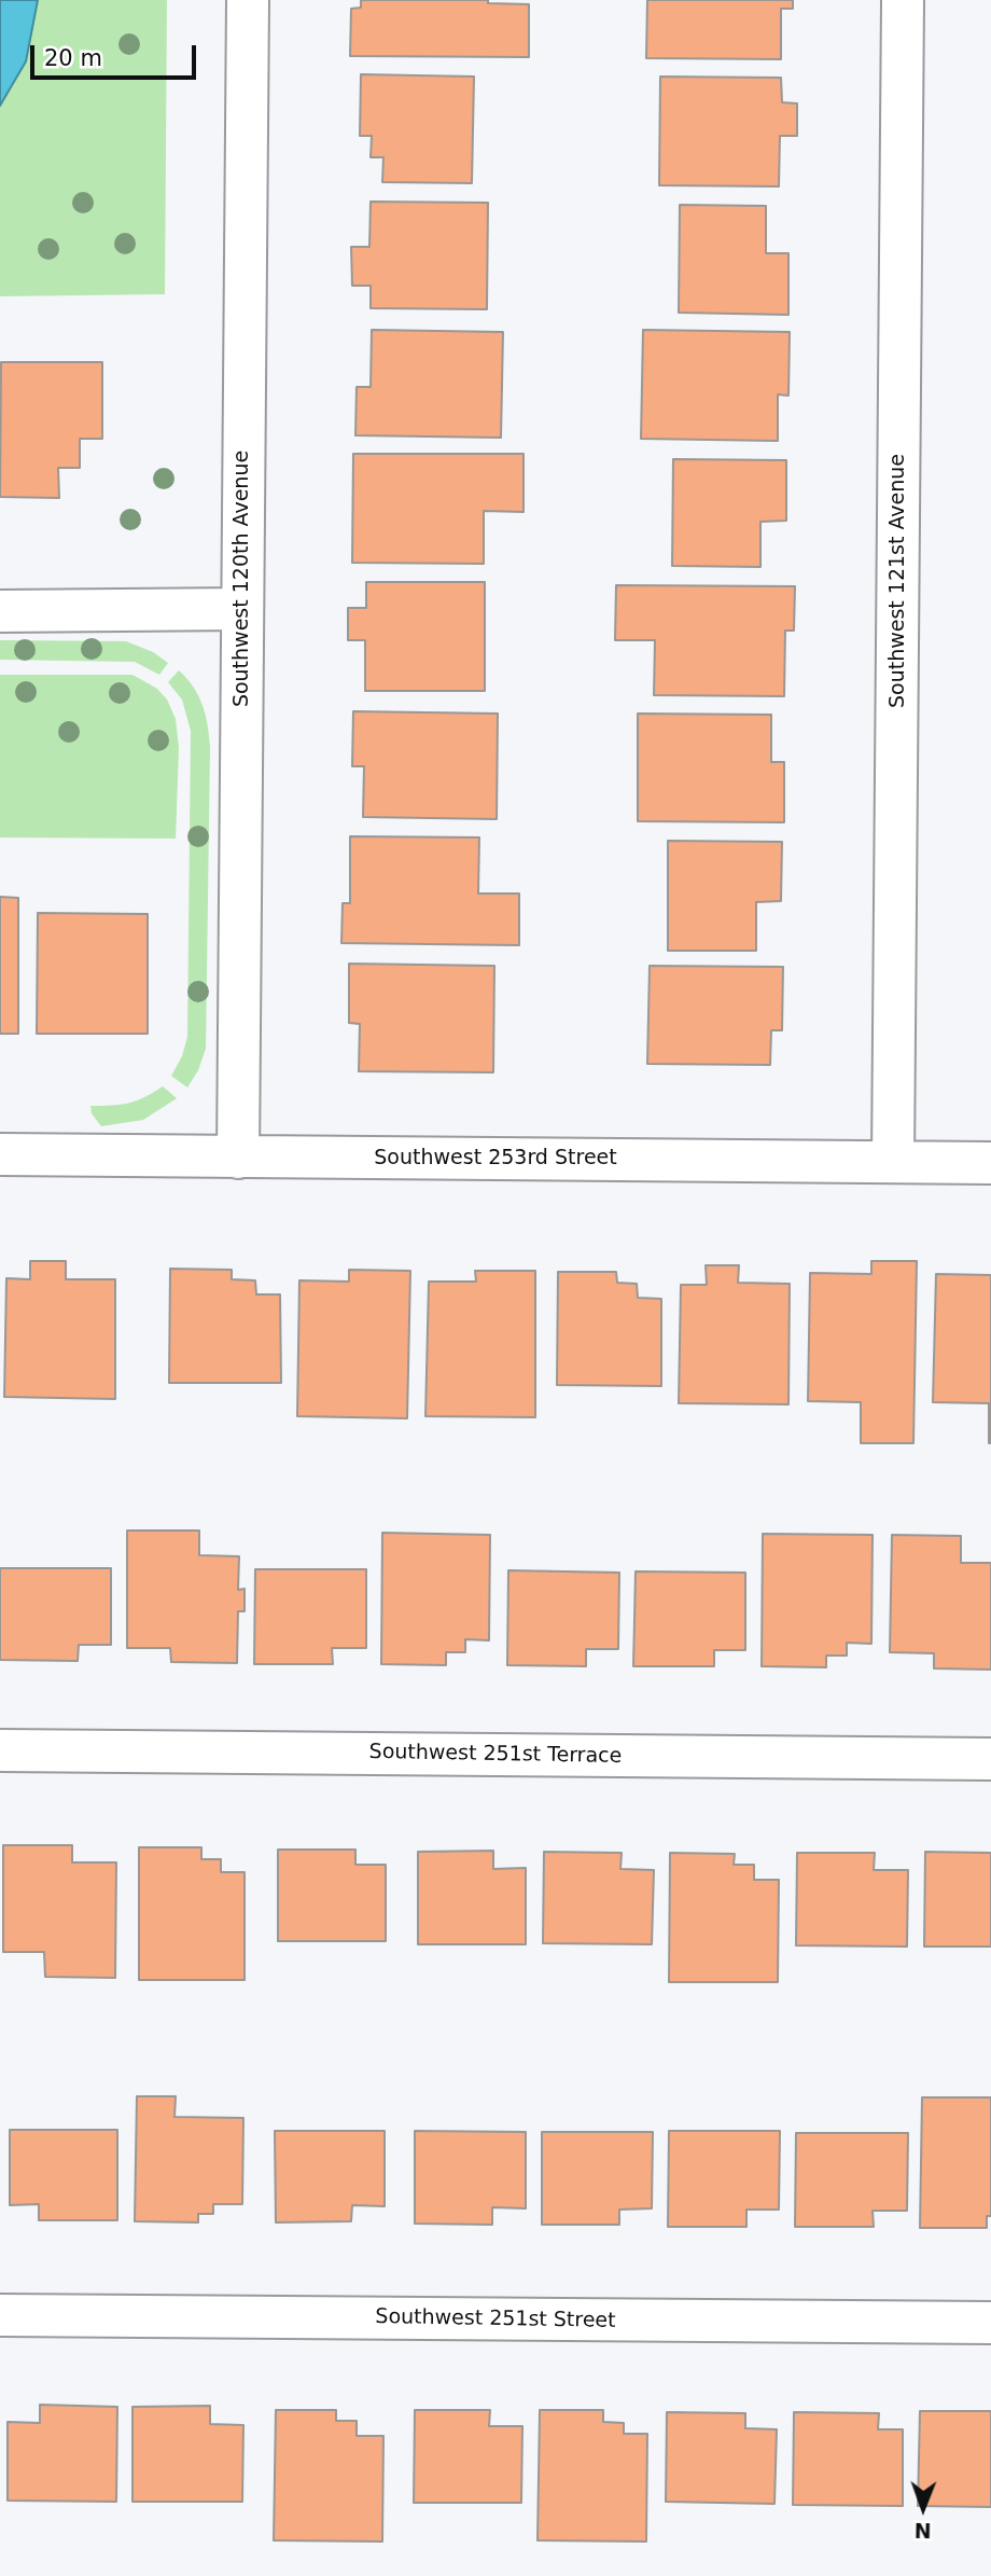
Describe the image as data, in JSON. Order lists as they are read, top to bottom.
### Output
{
  "streets": {
    "street": [
      "Southwest 120th Avenue",
      "Southwest 121st Avenue",
      "Southwest 253rd Street",
      "Southwest 251st Terrace",
      "Southwest 251st Street"
    ]
  },
  "crossings": [
    ["Southwest 120th Avenue", "Southwest 253rd Street"],
    ["Southwest 121st Avenue", "Southwest 253rd Street"]
  ],
  "scale_bar": "20 m",
  "north": "bottom"
}
